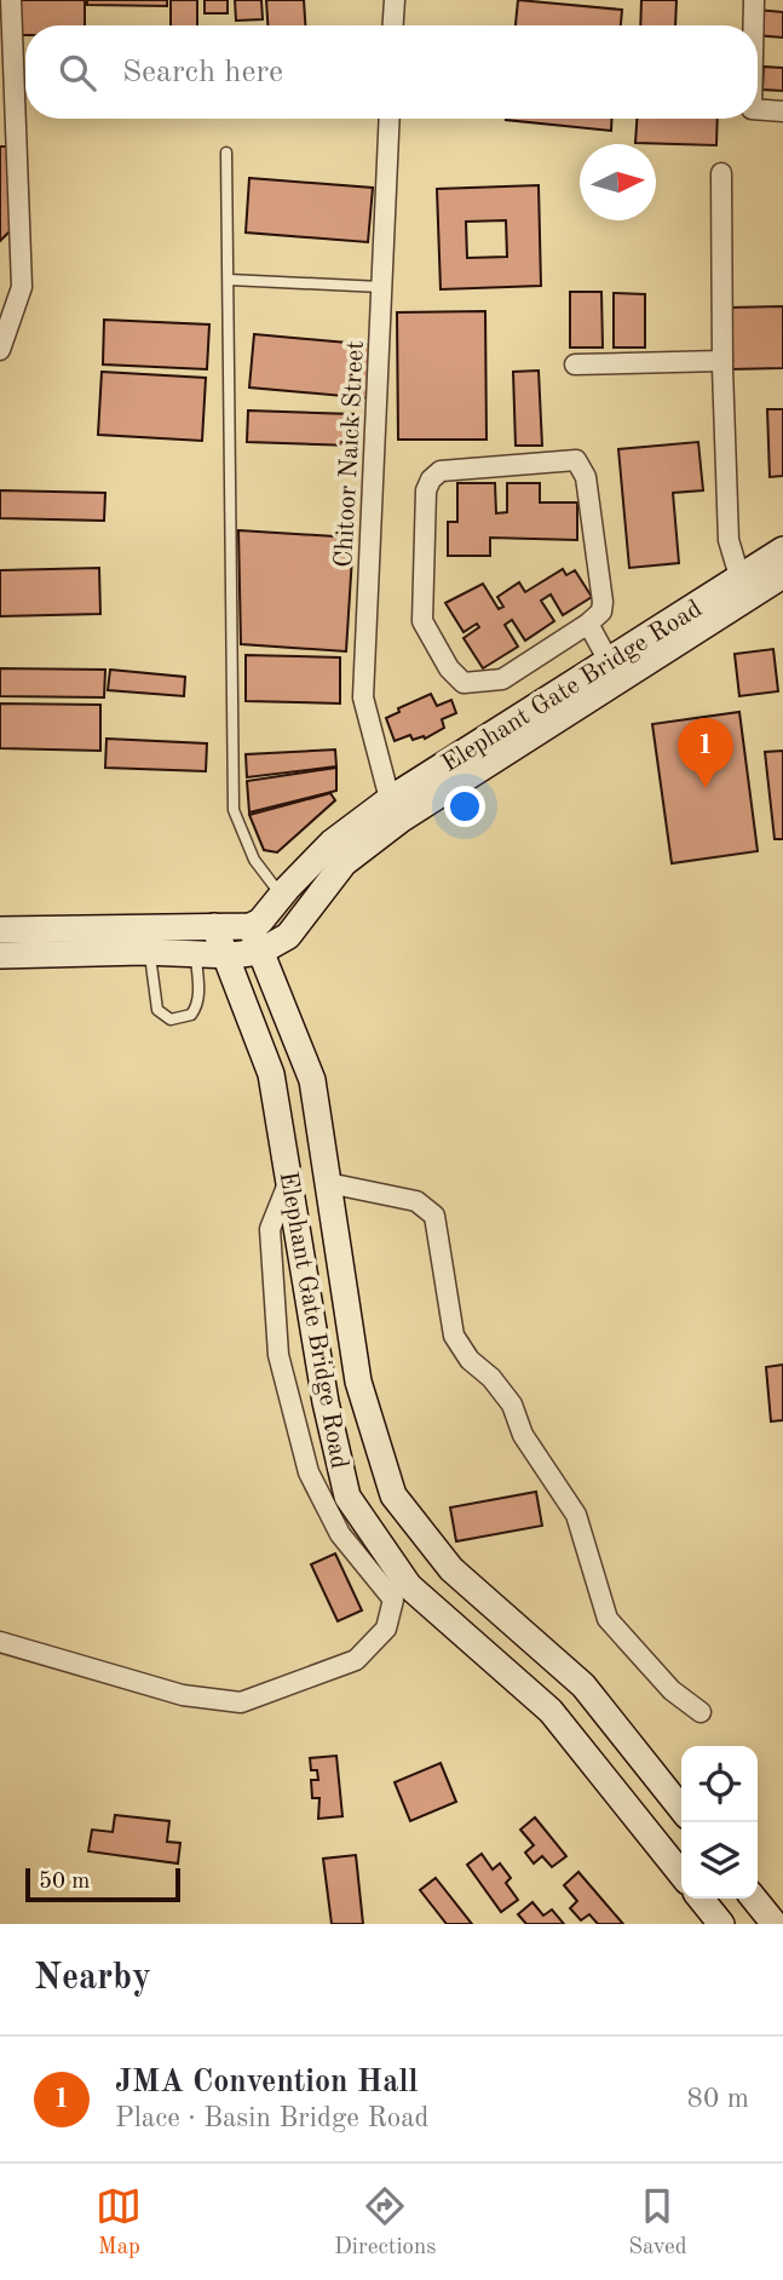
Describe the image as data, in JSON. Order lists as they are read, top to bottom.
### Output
{
  "streets": {
    "main road": ["Elephant Gate Bridge Road"],
    "street": ["Chitoor Naick Street"]
  },
  "crossings": [
    ["Chitoor Naick Street", "Elephant Gate Bridge Road"]
  ],
  "scale_bar": "50 m",
  "north": "right",
  "page": {
    "search": "Search here",
    "pins": "1",
    "scale": "50 m",
    "heading": "Nearby",
    "list": [
      {
        "mark": "1",
        "name": "JMA Convention Hall",
        "note": "Place · Basin Bridge Road",
        "value": "80 m"
      }
    ],
    "nav": ["Map", "Directions", "Saved"]
  }
}
